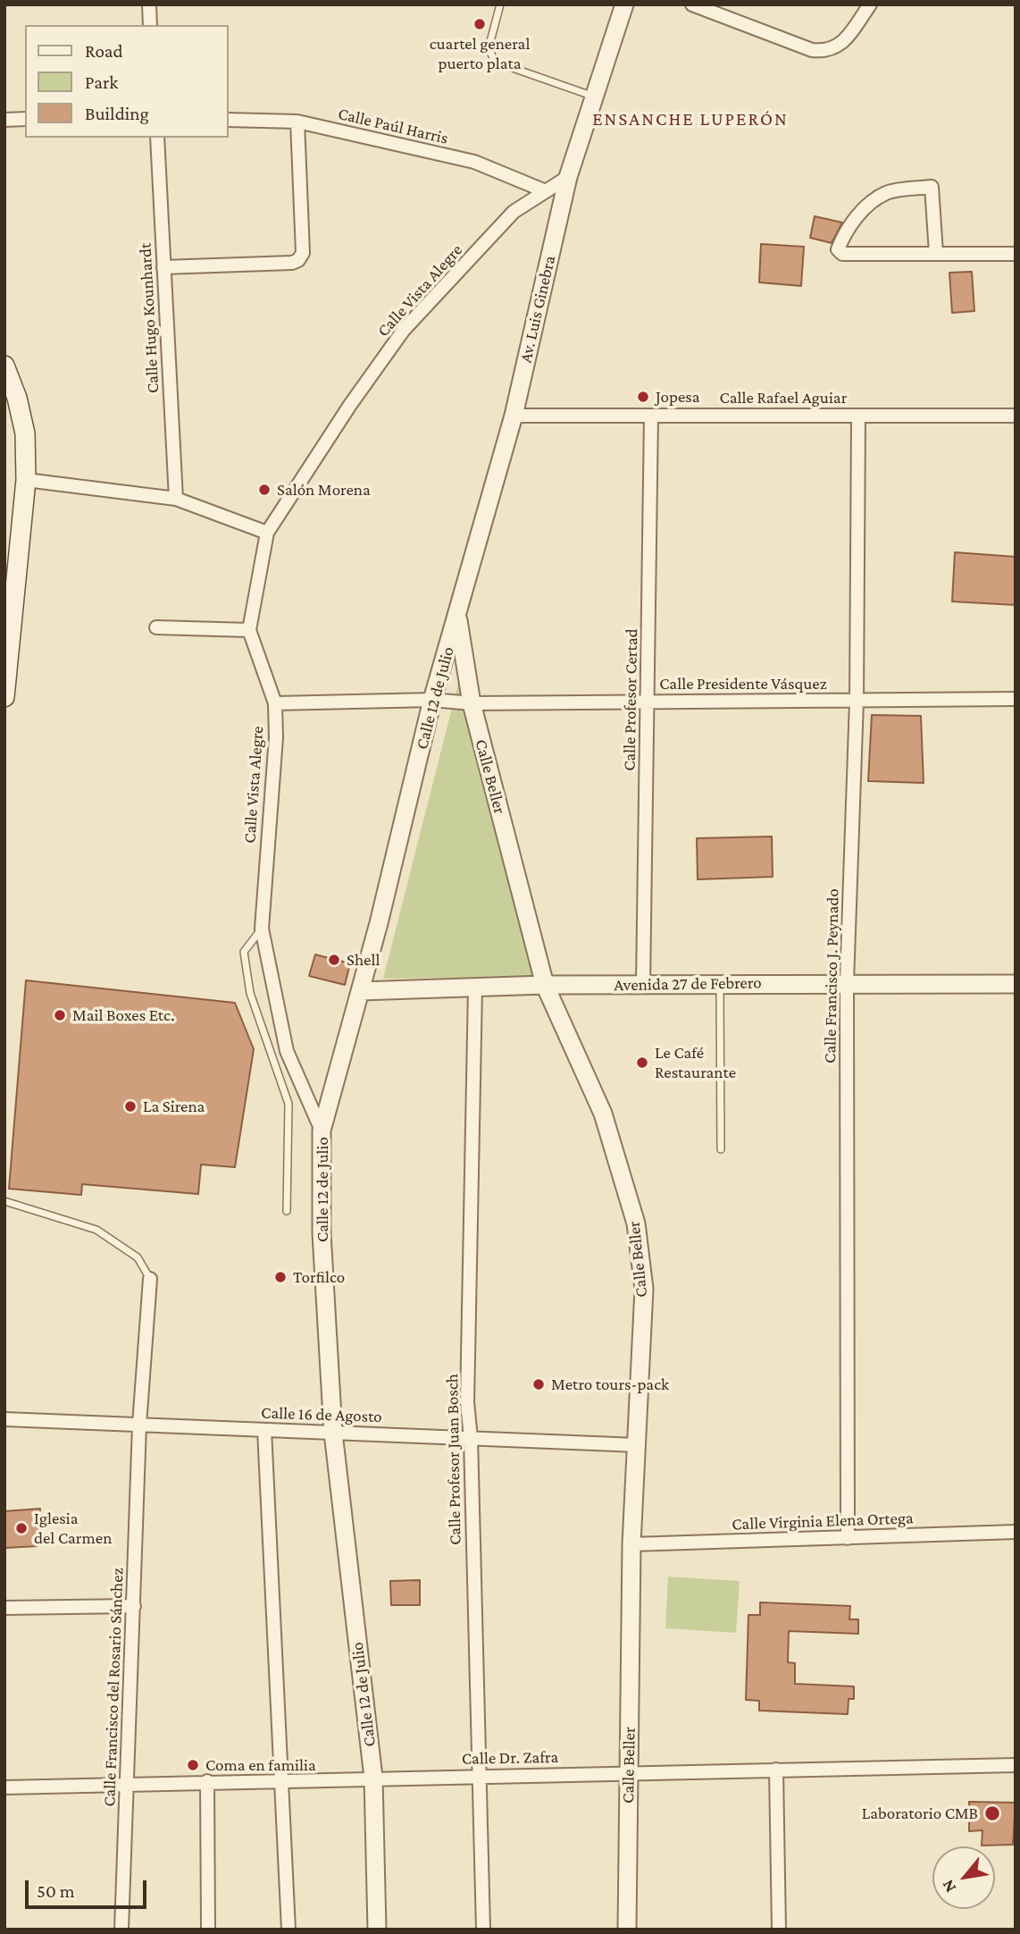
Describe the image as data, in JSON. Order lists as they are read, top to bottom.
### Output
{
  "streets": {
    "street": [
      "Calle Paúl Harris",
      "Calle Vista Alegre",
      "Av. Luis Ginebra",
      "Calle Hugo Kounhardt",
      "Calle Rafael Aguiar",
      "Calle Presidente Vásquez",
      "Calle 12 de Julio",
      "Calle Profesor Certad",
      "Calle Beller",
      "Calle Francisco J. Peynado",
      "Avenida 27 de Febrero",
      "Calle 16 de Agosto",
      "Calle Profesor Juan Bosch",
      "Calle Virginia Elena Ortega",
      "Calle Francisco del Rosario Sánchez",
      "Calle Dr. Zafra"
    ]
  },
  "crossings": [
    ["Calle Paúl Harris", "Calle Vista Alegre"],
    ["Calle Vista Alegre", "Av. Luis Ginebra"],
    ["Calle Vista Alegre", "Calle 12 de Julio"],
    ["Av. Luis Ginebra", "Calle Rafael Aguiar"],
    ["Av. Luis Ginebra", "Calle 12 de Julio"],
    ["Av. Luis Ginebra", "Calle Beller"],
    ["Calle Rafael Aguiar", "Calle Profesor Certad"],
    ["Calle Rafael Aguiar", "Calle Francisco J. Peynado"],
    ["Calle Presidente Vásquez", "Calle 12 de Julio"],
    ["Calle Presidente Vásquez", "Calle Profesor Certad"],
    ["Calle Presidente Vásquez", "Calle Beller"],
    ["Calle Presidente Vásquez", "Calle Francisco J. Peynado"],
    ["Calle 12 de Julio", "Calle Beller"],
    ["Calle 12 de Julio", "Avenida 27 de Febrero"],
    ["Calle 12 de Julio", "Calle 16 de Agosto"],
    ["Calle 12 de Julio", "Calle Dr. Zafra"],
    ["Calle Profesor Certad", "Avenida 27 de Febrero"],
    ["Calle Beller", "Avenida 27 de Febrero"],
    ["Calle Beller", "Calle 16 de Agosto"],
    ["Calle Beller", "Calle Virginia Elena Ortega"],
    ["Calle Beller", "Calle Dr. Zafra"],
    ["Calle Francisco J. Peynado", "Avenida 27 de Febrero"],
    ["Calle Francisco J. Peynado", "Calle Virginia Elena Ortega"],
    ["Avenida 27 de Febrero", "Calle Profesor Juan Bosch"],
    ["Calle 16 de Agosto", "Calle Profesor Juan Bosch"],
    ["Calle 16 de Agosto", "Calle Francisco del Rosario Sánchez"],
    ["Calle Profesor Juan Bosch", "Calle Dr. Zafra"],
    ["Calle Francisco del Rosario Sánchez", "Calle Dr. Zafra"]
  ],
  "districts": ["ENSANCHE LUPERÓN"],
  "places": [
    "cuartel general puerto plata",
    "Jopesa",
    "Salón Morena",
    "Shell",
    "Mail Boxes Etc.",
    "Le Café Restaurante",
    "La Sirena",
    "Torfilco",
    "Metro tours-pack",
    "Iglesia del Carmen",
    "Coma en familia",
    "Laboratorio CMB"
  ],
  "legend": ["Road", "Park", "Building"],
  "scale_bar": "50 m",
  "north": "bottom left"
}
